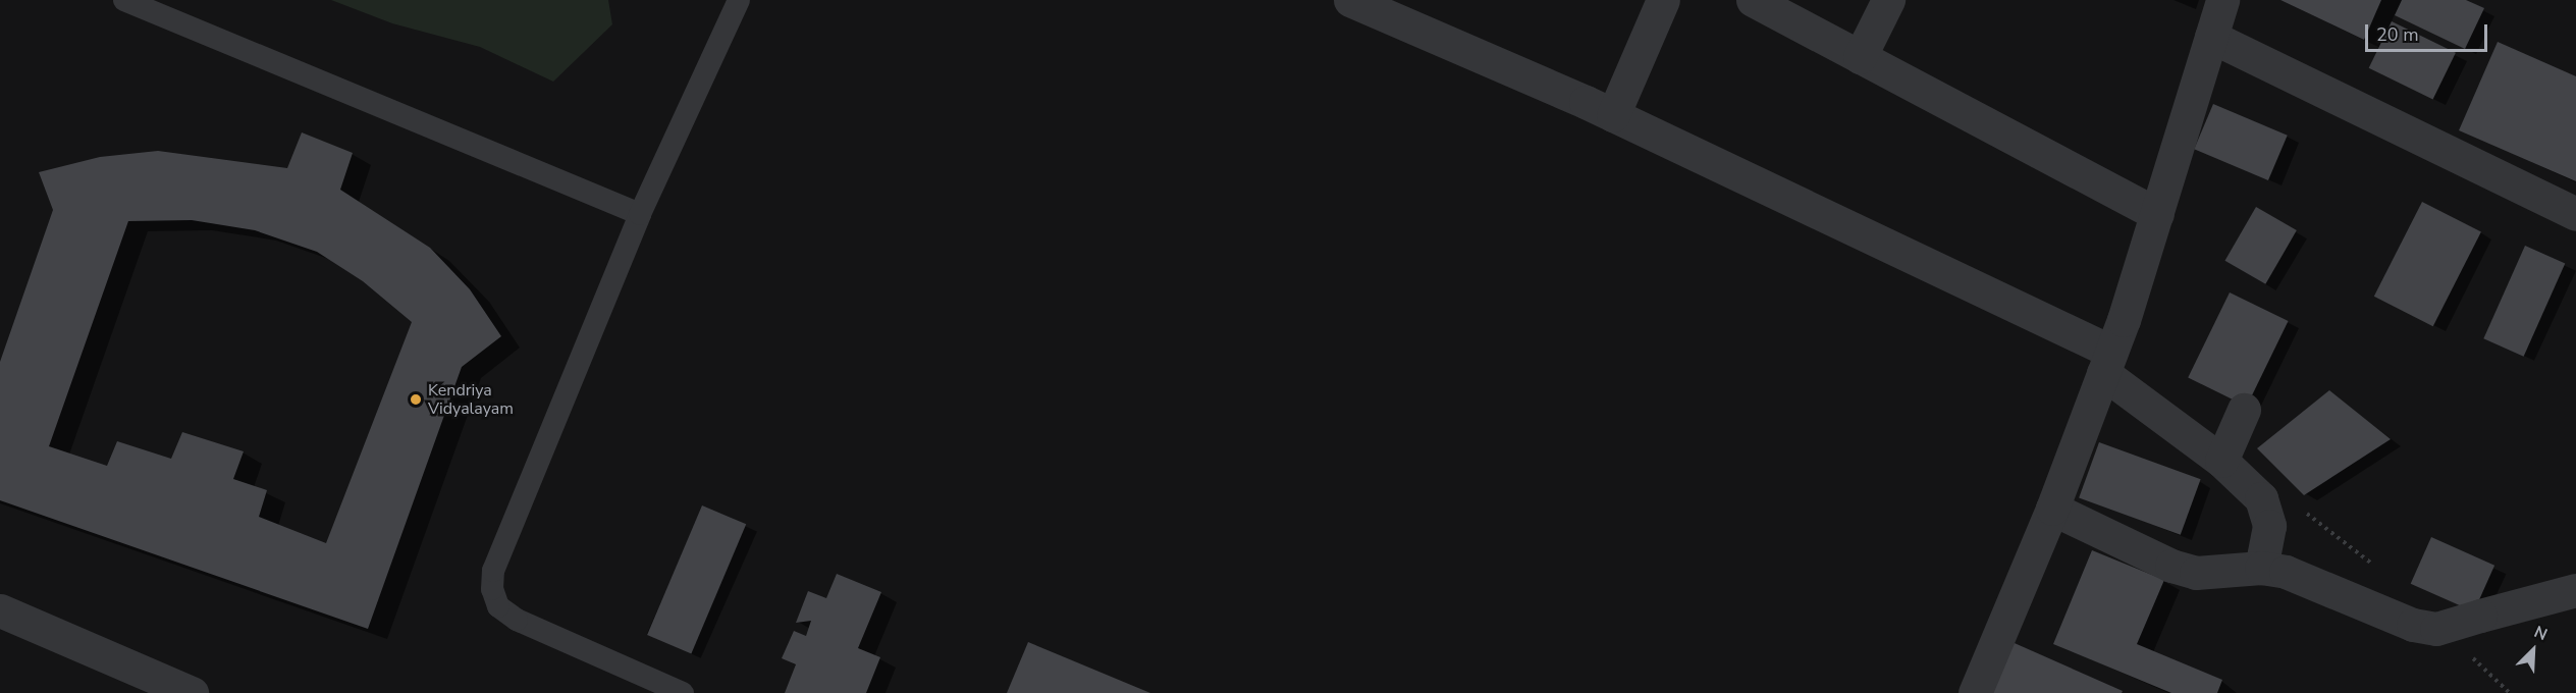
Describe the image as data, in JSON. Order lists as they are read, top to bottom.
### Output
{
  "places": ["Kendriya Vidyalayam"],
  "scale_bar": "20 m",
  "north": "top right"
}
